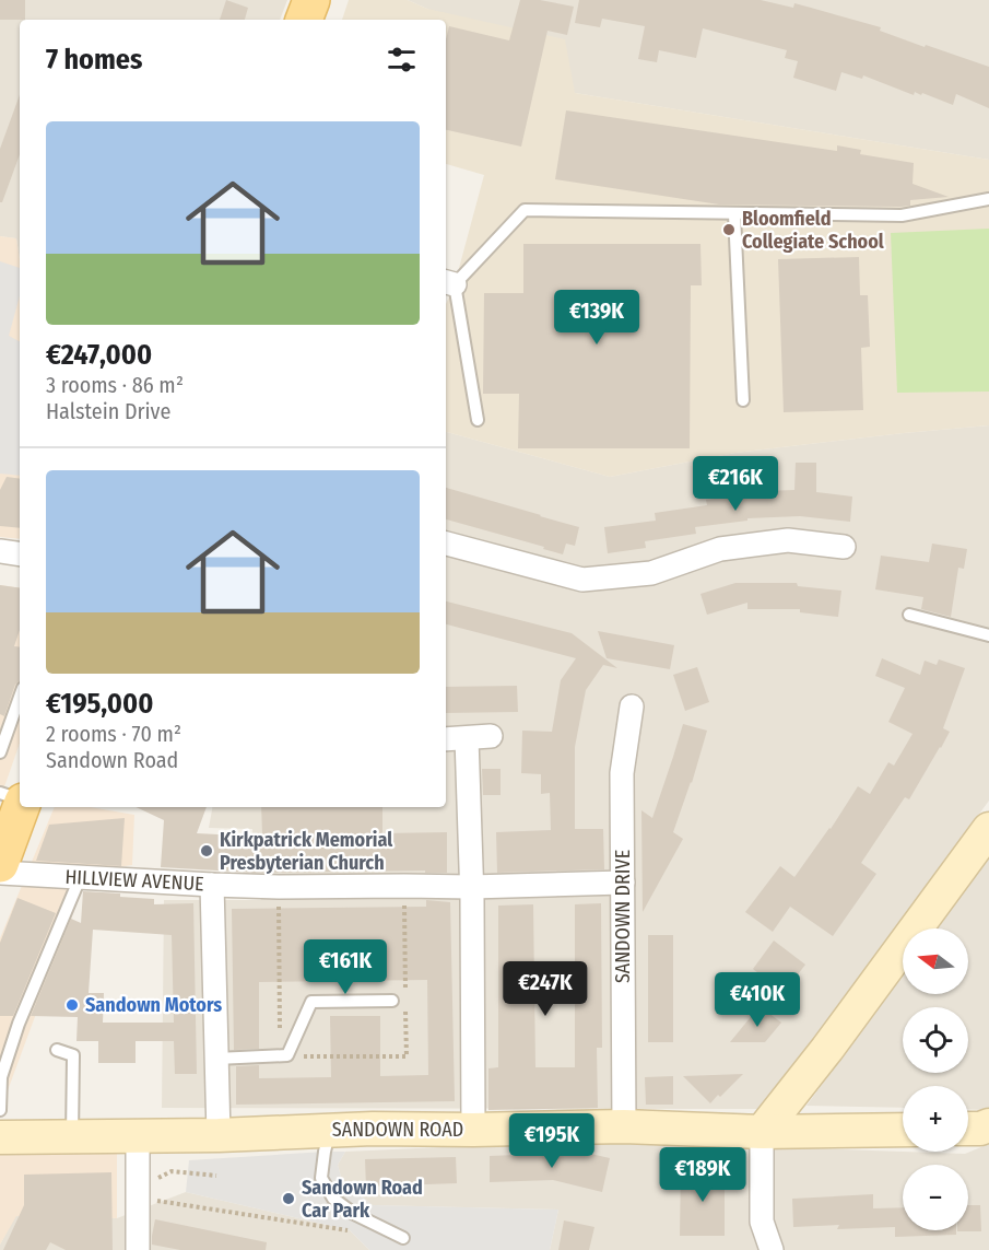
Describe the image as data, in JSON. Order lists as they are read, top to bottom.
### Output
{
  "streets": {
    "street": ["HILLVIEW AVENUE", "SANDOWN DRIVE", "SANDOWN ROAD"]
  },
  "crossings": [
    ["HILLVIEW AVENUE", "SANDOWN DRIVE"],
    ["SANDOWN DRIVE", "SANDOWN ROAD"]
  ],
  "places": [
    "Bloomfield Collegiate School",
    "Kirkpatrick Memorial Presbyterian Church",
    "Sandown Motors",
    "Sandown Road Car Park"
  ],
  "north": "left",
  "page": {
    "heading": "7 homes",
    "list": [
      {
        "name": "€247,000",
        "note": "3 rooms · 86 m² · Halstein Drive"
      },
      {
        "name": "€195,000",
        "note": "2 rooms · 70 m² · Sandown Road"
      }
    ],
    "price": [
      "€139K",
      "€216K",
      "€161K",
      "€247K",
      "€410K",
      "€195K",
      "€189K"
    ],
    "map_buttons": ["+", "−"]
  }
}
